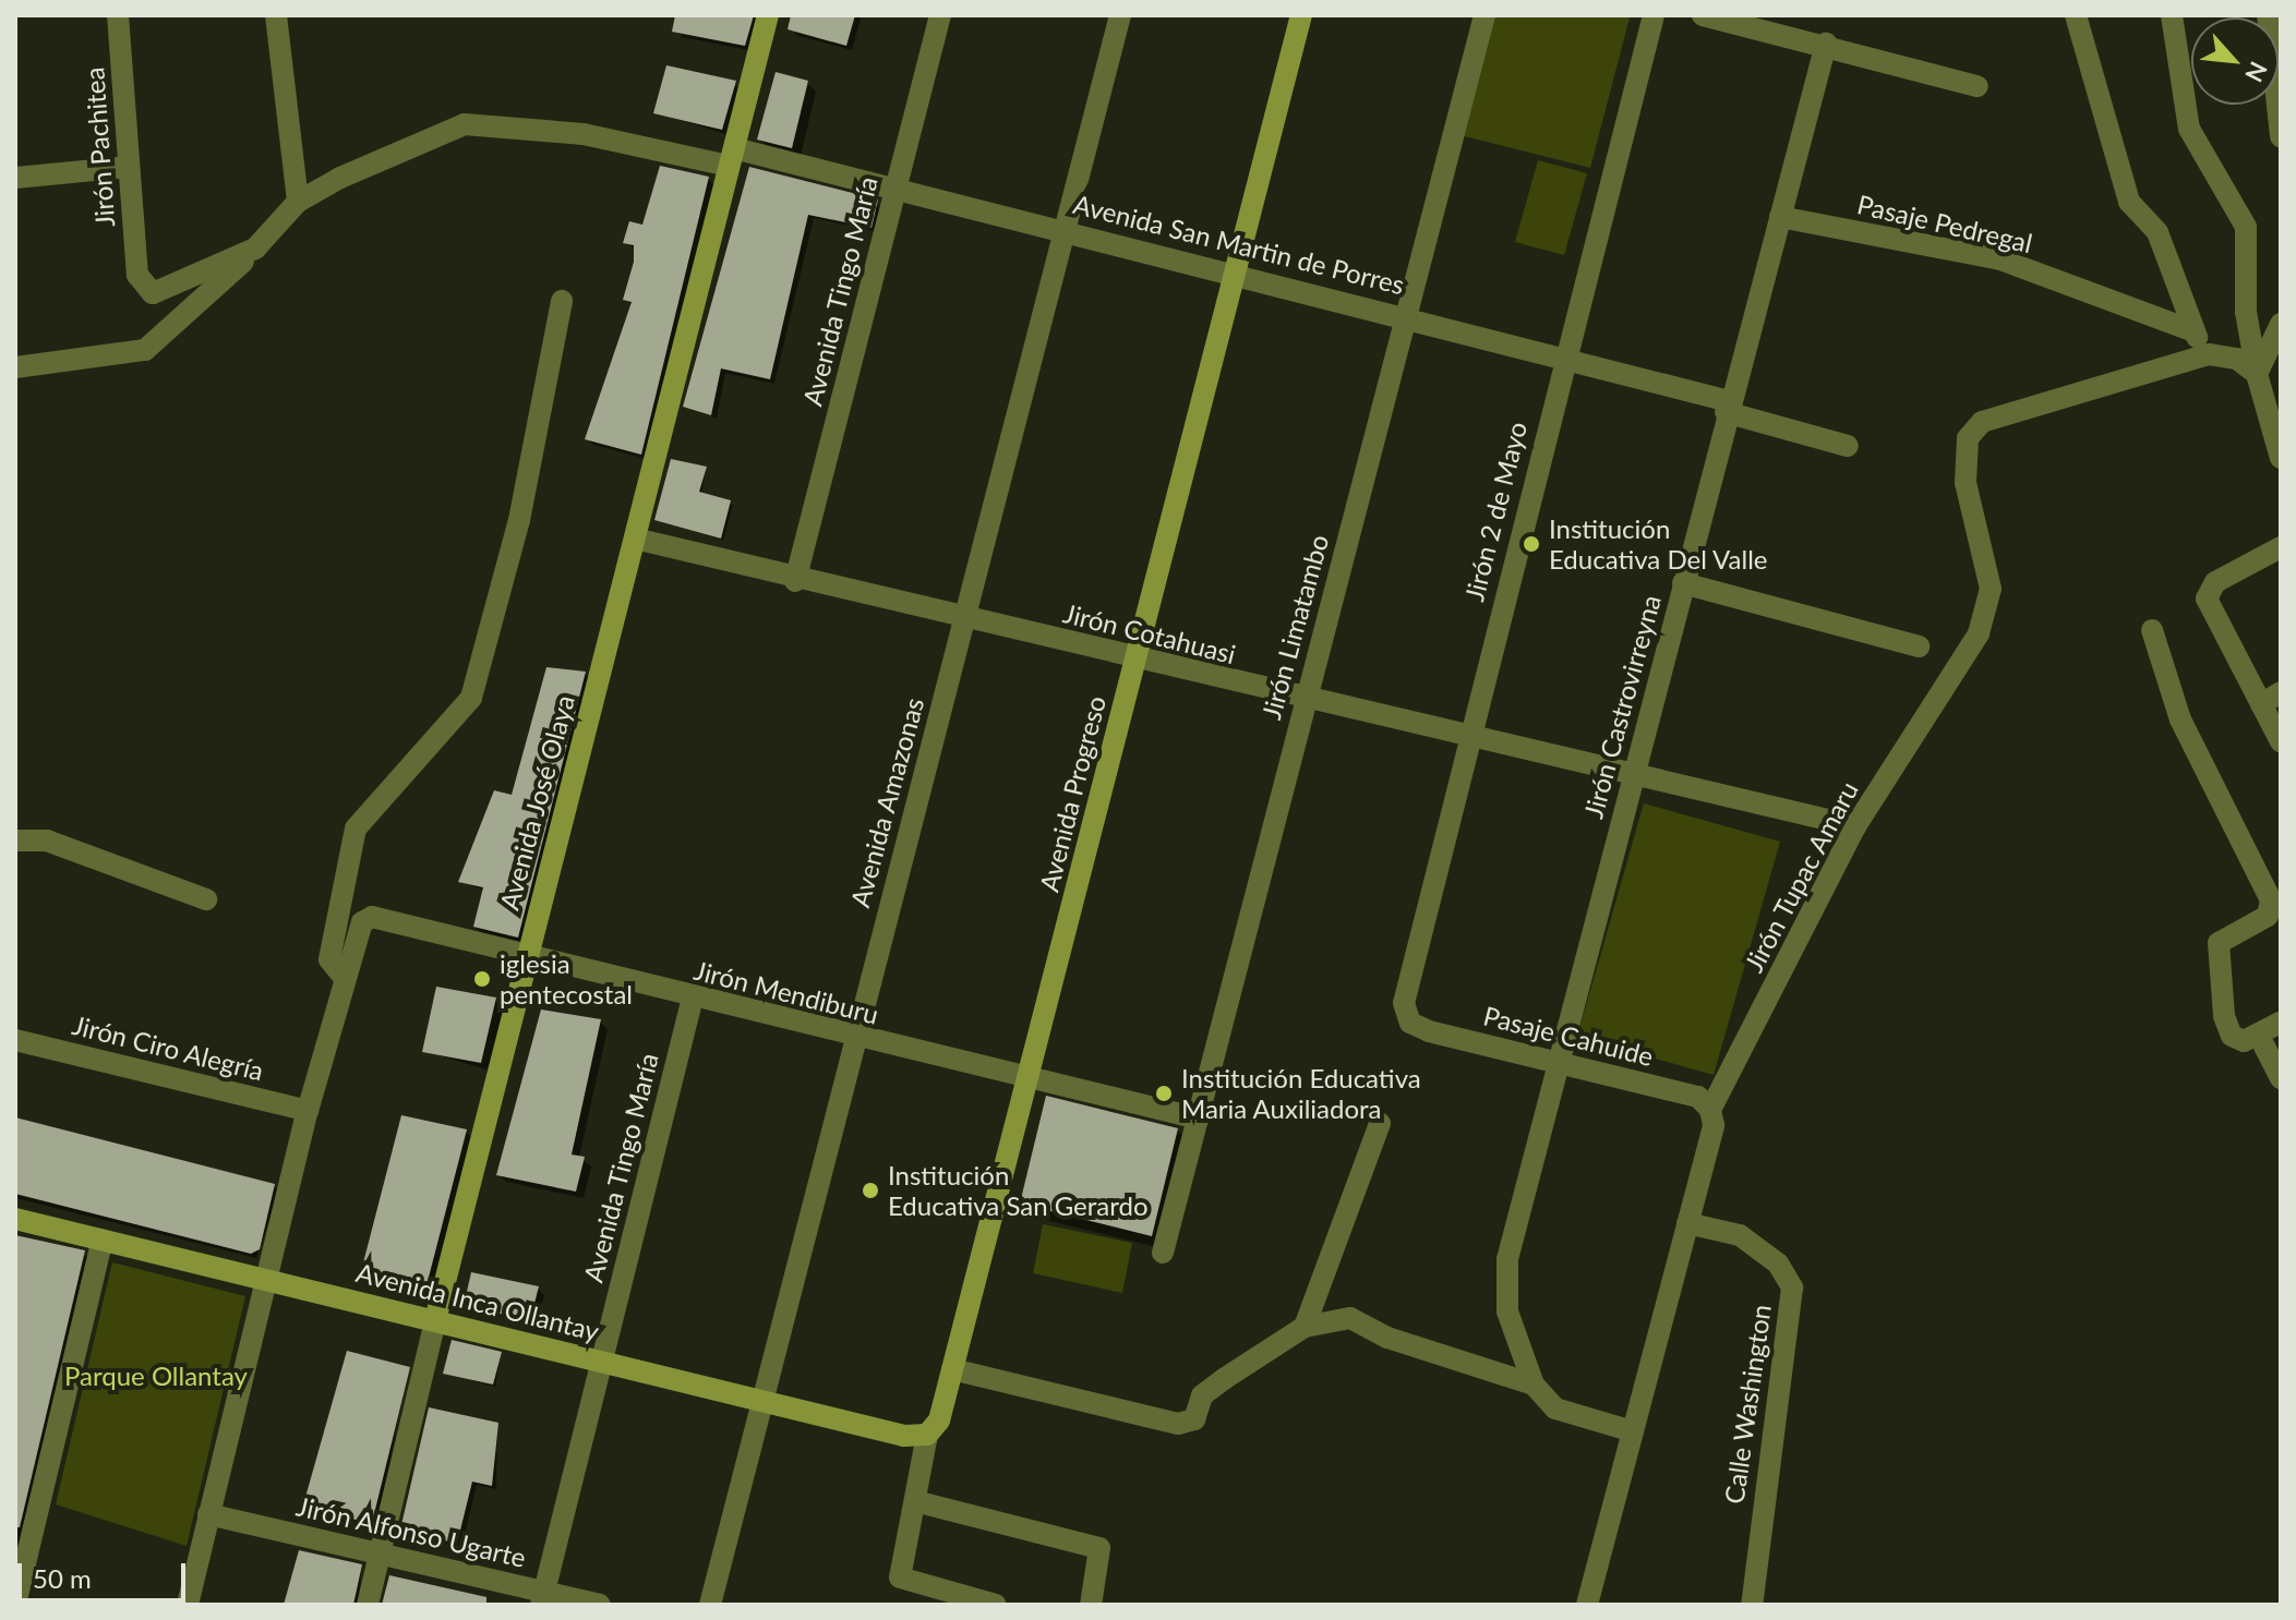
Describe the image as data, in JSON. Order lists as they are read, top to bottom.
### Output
{
  "streets": {
    "street": [
      "Jirón Pachitea",
      "Pasaje Pedregal",
      "Avenida San Martin de Porres",
      "Avenida Tingo María",
      "Jirón 2 de Mayo",
      "Jirón Limatambo",
      "Jirón Cotahuasi",
      "Jirón Castrovirreyna",
      "Avenida Progreso",
      "Avenida José Olaya",
      "Avenida Amazonas",
      "Jirón Tupac Amaru",
      "Jirón Mendiburu",
      "Pasaje Cahuide",
      "Jirón Ciro Alegría",
      "Avenida Inca Ollantay",
      "Calle Washington",
      "Jirón Alfonso Ugarte"
    ]
  },
  "crossings": [
    ["Pasaje Pedregal", "Jirón Castrovirreyna"],
    ["Avenida San Martin de Porres", "Avenida Tingo María"],
    ["Avenida San Martin de Porres", "Jirón 2 de Mayo"],
    ["Avenida San Martin de Porres", "Jirón Limatambo"],
    ["Avenida San Martin de Porres", "Jirón Castrovirreyna"],
    ["Avenida San Martin de Porres", "Avenida Progreso"],
    ["Avenida San Martin de Porres", "Avenida José Olaya"],
    ["Avenida San Martin de Porres", "Avenida Amazonas"],
    ["Avenida Tingo María", "Jirón Cotahuasi"],
    ["Avenida Tingo María", "Jirón Mendiburu"],
    ["Avenida Tingo María", "Avenida Inca Ollantay"],
    ["Avenida Tingo María", "Jirón Alfonso Ugarte"],
    ["Jirón 2 de Mayo", "Jirón Cotahuasi"],
    ["Jirón 2 de Mayo", "Pasaje Cahuide"],
    ["Jirón Limatambo", "Jirón Cotahuasi"],
    ["Jirón Limatambo", "Jirón Mendiburu"],
    ["Jirón Cotahuasi", "Jirón Castrovirreyna"],
    ["Jirón Cotahuasi", "Avenida Progreso"],
    ["Jirón Cotahuasi", "Avenida José Olaya"],
    ["Jirón Cotahuasi", "Avenida Amazonas"],
    ["Jirón Cotahuasi", "Jirón Tupac Amaru"],
    ["Jirón Castrovirreyna", "Pasaje Cahuide"],
    ["Avenida Progreso", "Jirón Mendiburu"],
    ["Avenida Progreso", "Avenida Inca Ollantay"],
    ["Avenida José Olaya", "Jirón Mendiburu"],
    ["Avenida José Olaya", "Avenida Inca Ollantay"],
    ["Avenida José Olaya", "Jirón Alfonso Ugarte"],
    ["Avenida Amazonas", "Jirón Mendiburu"],
    ["Avenida Amazonas", "Avenida Inca Ollantay"],
    ["Jirón Tupac Amaru", "Pasaje Cahuide"],
    ["Jirón Tupac Amaru", "Calle Washington"]
  ],
  "parks": ["Parque Ollantay"],
  "places": [
    "Institución Educativa Del Valle",
    "iglesia pentecostal",
    "Institución Educativa Maria Auxiliadora",
    "Institución Educativa San Gerardo"
  ],
  "scale_bar": "50 m",
  "north": "bottom right"
}
